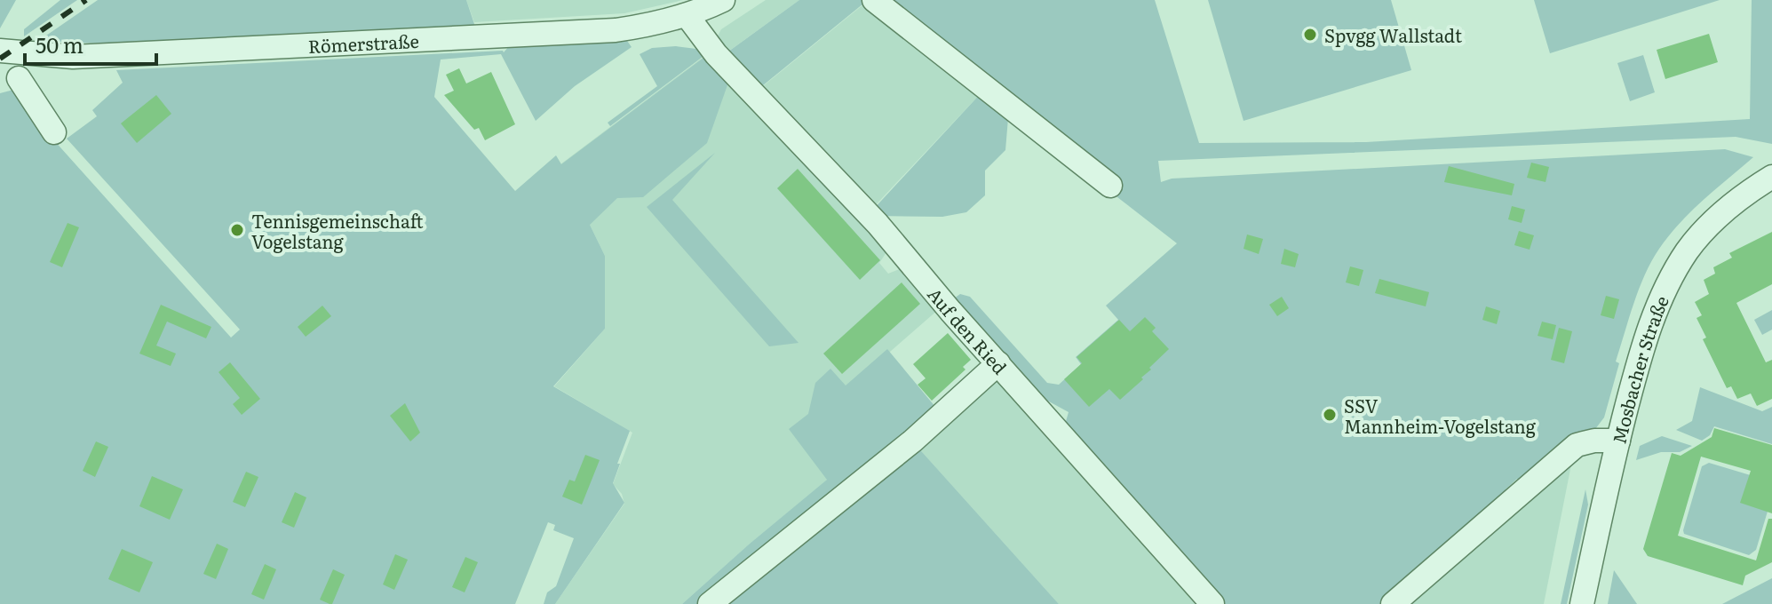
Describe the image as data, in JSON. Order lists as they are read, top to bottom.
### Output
{
  "streets": {
    "street": ["Römerstraße", "Auf den Ried", "Mosbacher Straße"]
  },
  "crossings": [
    ["Römerstraße", "Auf den Ried"]
  ],
  "places": ["Spvgg Wallstadt", "Tennisgemeinschaft Vogelstang", "SSV Mannheim-Vogelstang"],
  "scale_bar": "50 m"
}
